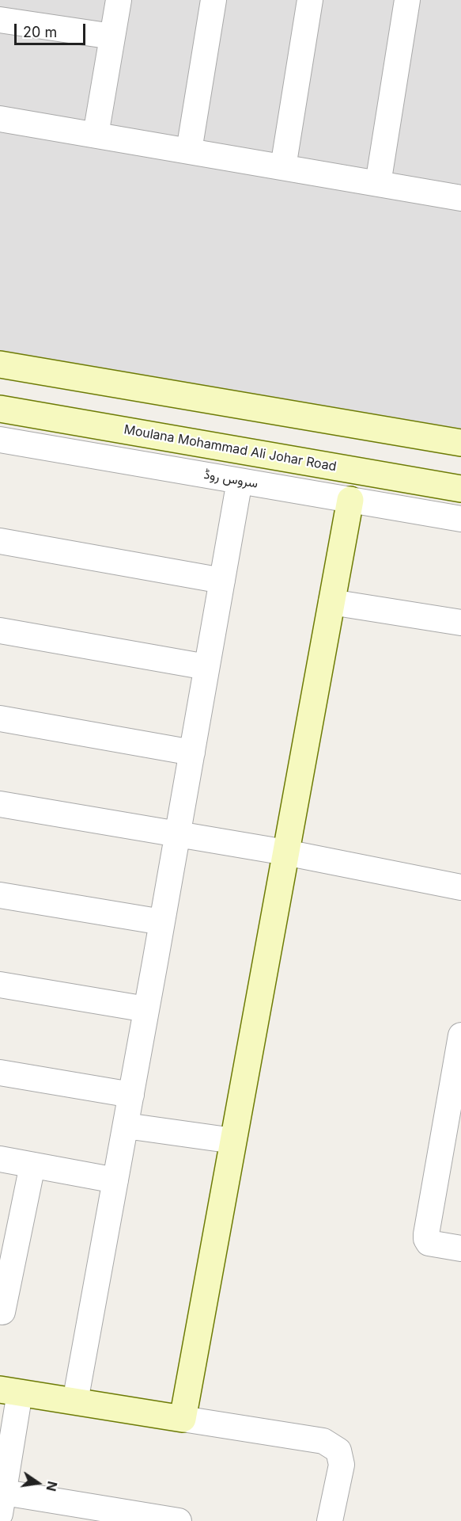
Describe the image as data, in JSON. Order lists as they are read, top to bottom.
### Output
{
  "streets": {
    "street": ["Moulana Mohammad Ali Johar Road", "سروس روڈ"]
  },
  "scale_bar": "20 m",
  "north": "right"
}
